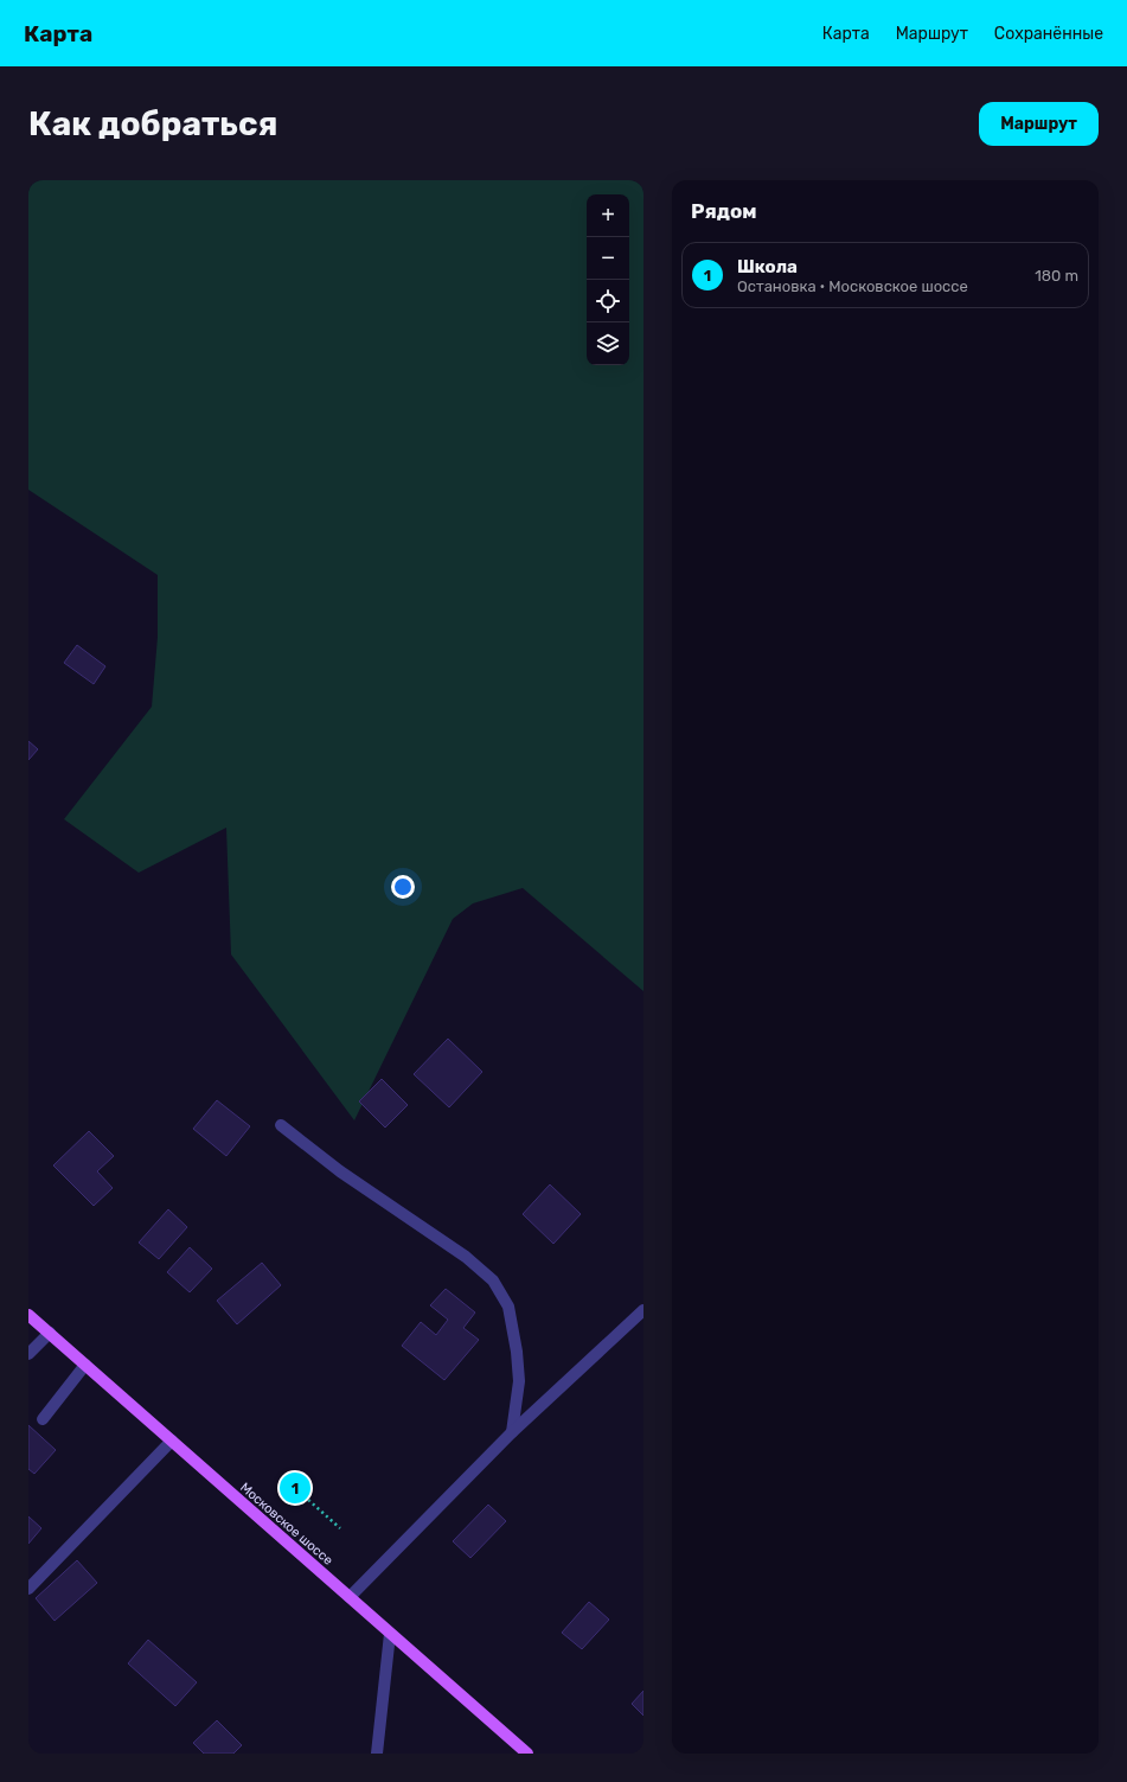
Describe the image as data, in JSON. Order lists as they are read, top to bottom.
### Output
{
  "streets": {
    "main road": ["Московское шоссе"]
  },
  "page": {
    "header": "Карта",
    "nav": ["Карта", "Маршрут", "Сохранённые"],
    "buttons": "Маршрут",
    "title": "Как добраться",
    "heading": "Рядом",
    "map_buttons": ["+", "−"],
    "list": [
      {
        "mark": "1",
        "name": "Школа",
        "note": "Остановка · Московское шоссе",
        "value": "180 m"
      }
    ],
    "pins": "1"
  }
}
